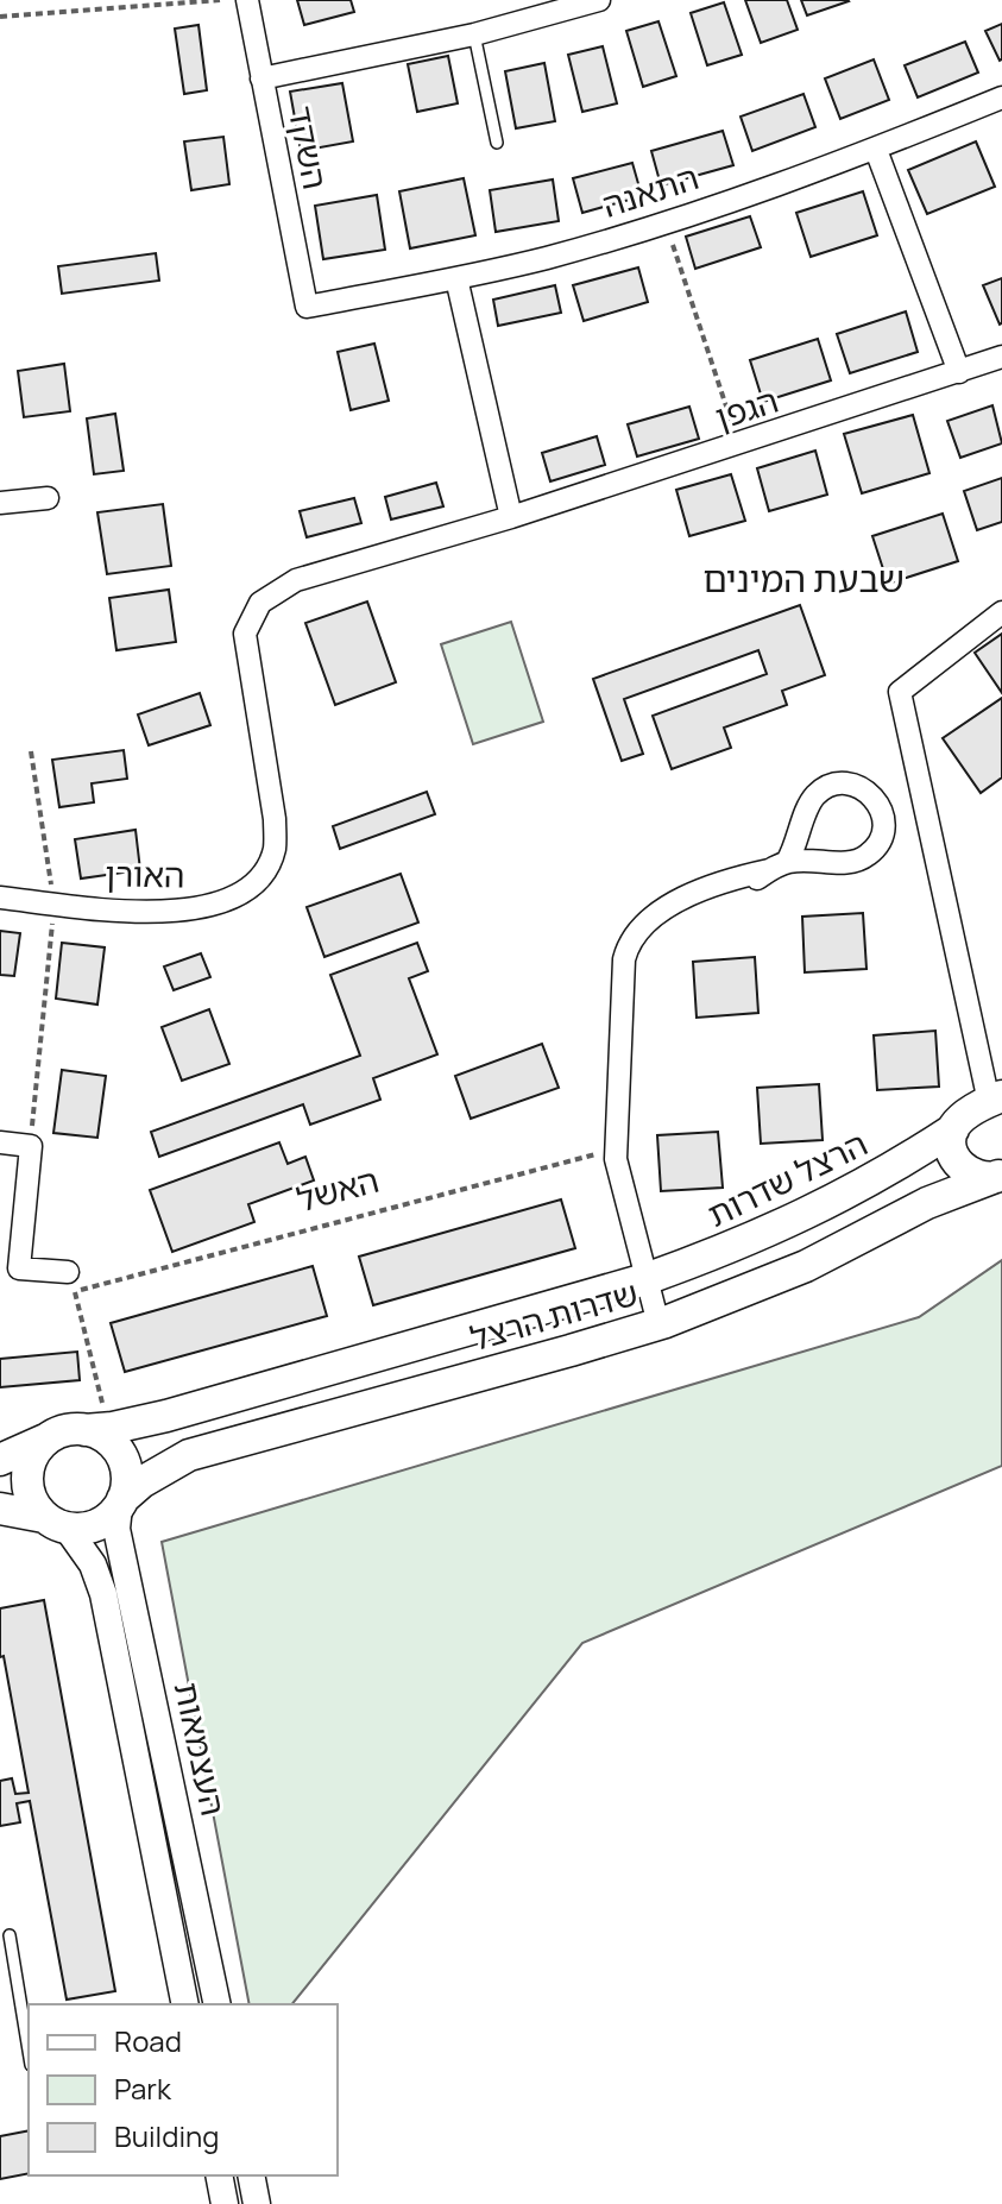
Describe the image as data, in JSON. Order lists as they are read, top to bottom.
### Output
{
  "streets": {
    "main road": ["הרצל שדרות", "שדרות הרצל"],
    "street": [
      "השקד",
      "התאנה",
      "הגפן",
      "האורן",
      "העצמאות"
    ],
    "path": ["האשל"]
  },
  "crossings": [
    ["השקד", "התאנה"],
    ["הגפן", "האורן"],
    ["הרצל שדרות", "שדרות הרצל"],
    ["שדרות הרצל", "העצמאות"]
  ],
  "districts": ["שבעת המינים"],
  "legend": ["Road", "Park", "Building"]
}
